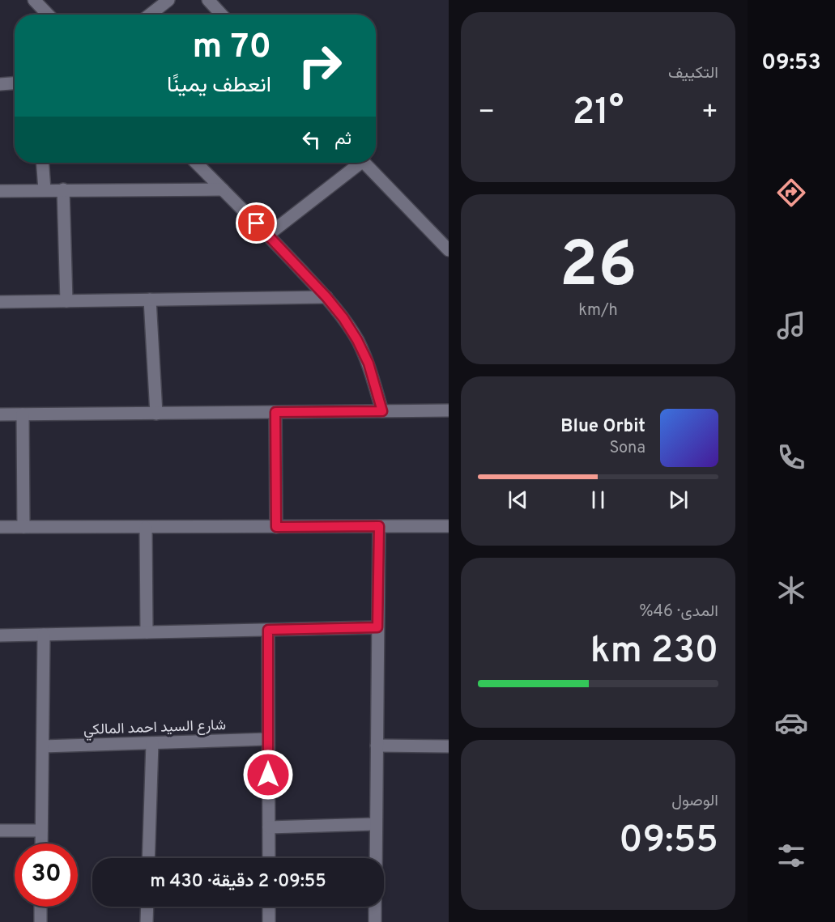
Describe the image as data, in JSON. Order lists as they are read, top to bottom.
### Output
{
  "streets": {
    "street": ["شارع السيد احمد المالكي"]
  },
  "page": {
    "tabs": "09:53",
    "tile": [
      "التكييف",
      ["26", "km/h"],
      ["المدى · 46%", "230 km"],
      ["الوصول", "09:55"]
    ],
    "turn": ["70 m", "انعطف يمينًا"],
    "heat": ["−", "21°", "+"],
    "then": "ثم",
    "song": ["Blue Orbit", "Sona"],
    "limit": "30",
    "trip": "09:55 · 2 دقيقة · 430 m"
  }
}
